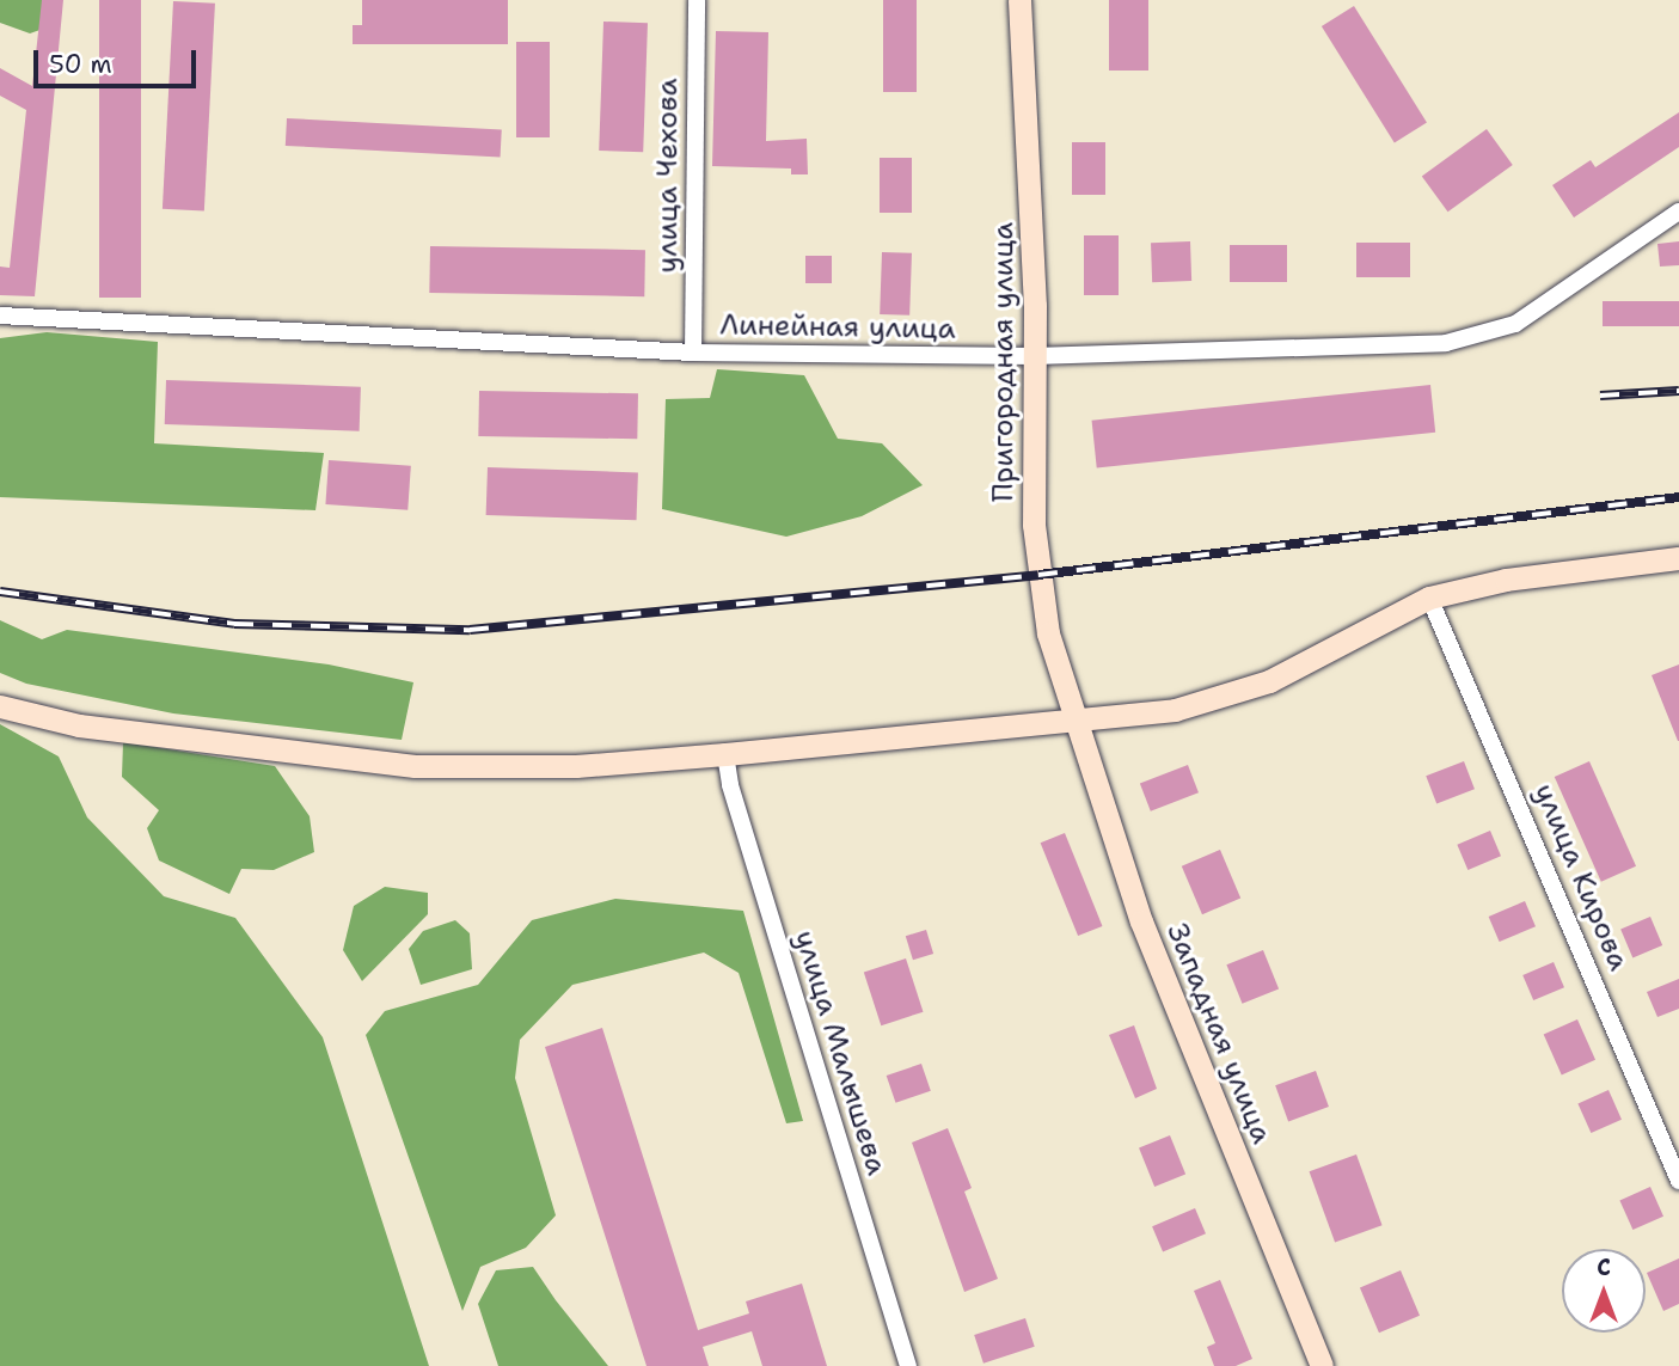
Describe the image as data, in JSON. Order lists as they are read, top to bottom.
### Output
{
  "streets": {
    "main road": ["Пригородная улица", "Западная улица"],
    "street": [
      "улица Чехова",
      "Линейная улица",
      "улица Кирова",
      "улица Малышева"
    ]
  },
  "crossings": [
    ["улица Чехова", "Линейная улица"],
    ["Линейная улица", "Пригородная улица"],
    ["Пригородная улица", "Западная улица"]
  ],
  "scale_bar": "50 m",
  "north": "top"
}
